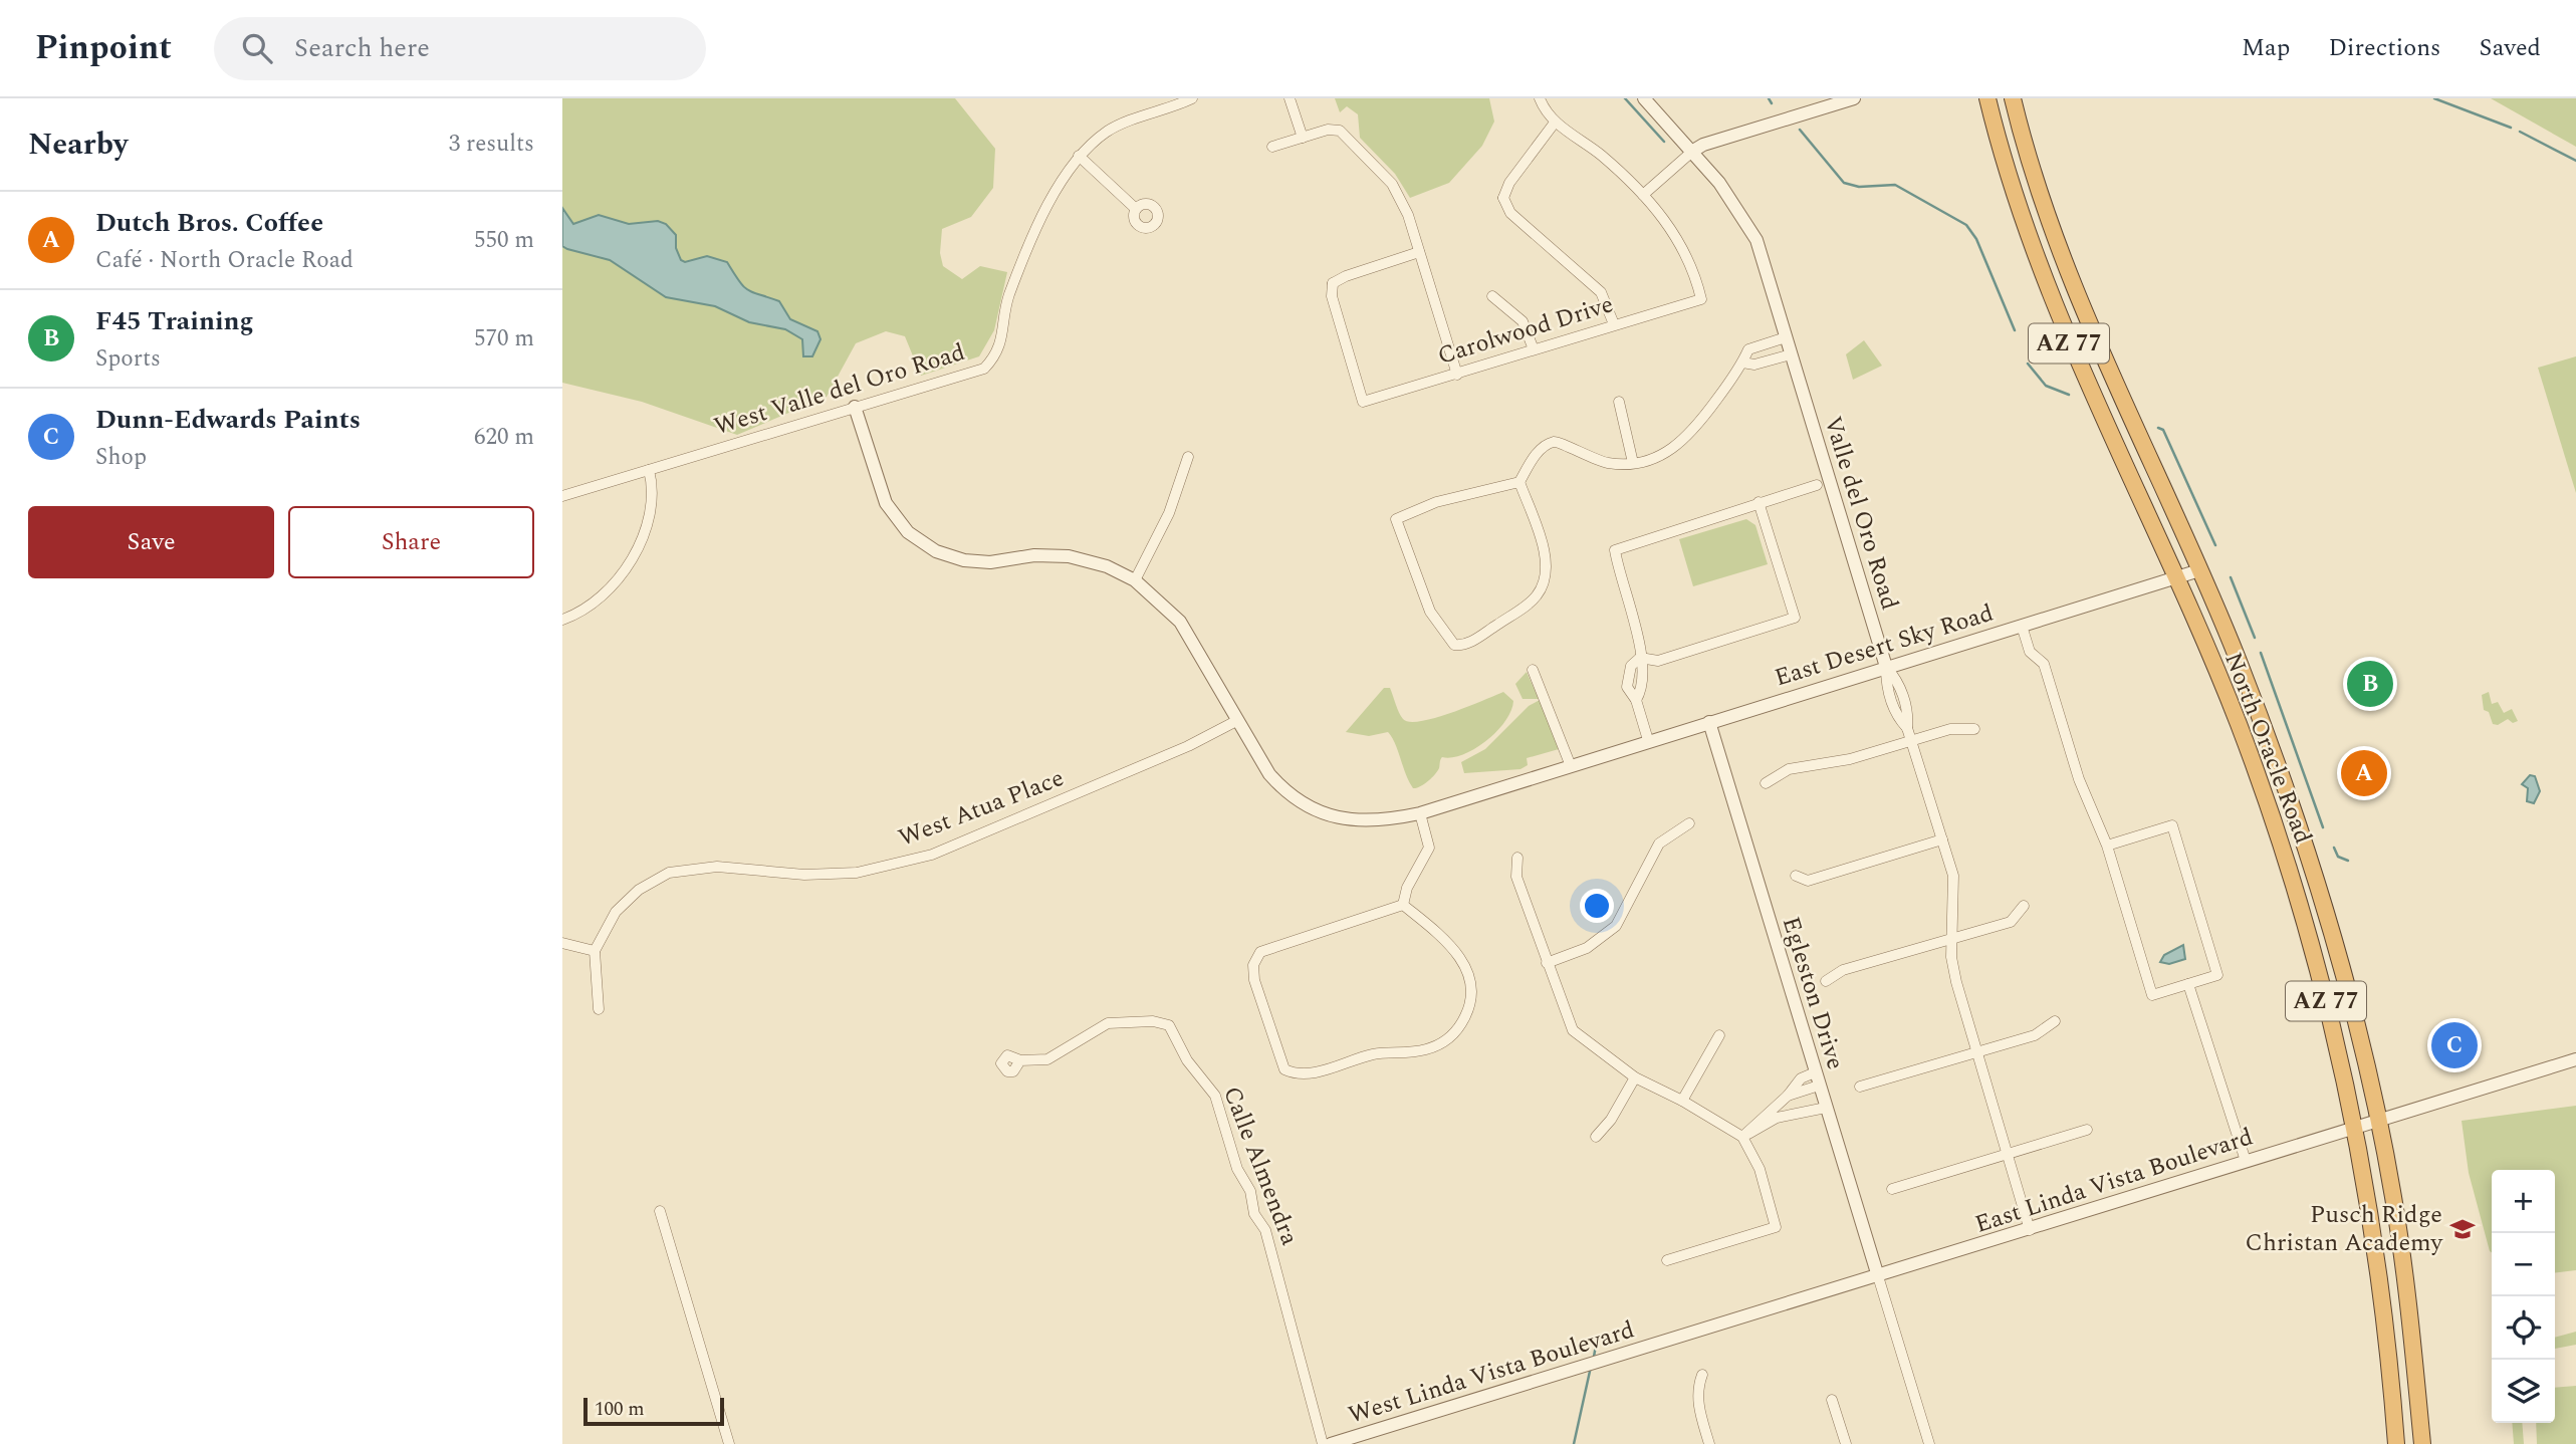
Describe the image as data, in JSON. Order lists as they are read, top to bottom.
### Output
{
  "streets": {
    "highway": ["AZ 77", "North Oracle Road"],
    "street": [
      "Carolwood Drive",
      "West Valle del Oro Road",
      "Valle del Oro Road",
      "East Desert Sky Road",
      "West Atua Place",
      "Egleston Drive",
      "Calle Almendra",
      "East Linda Vista Boulevard",
      "West Linda Vista Boulevard"
    ]
  },
  "crossings": [
    ["West Valle del Oro Road", "East Desert Sky Road"],
    ["Valle del Oro Road", "East Desert Sky Road"],
    ["East Desert Sky Road", "North Oracle Road"],
    ["East Desert Sky Road", "West Atua Place"],
    ["East Desert Sky Road", "Egleston Drive"],
    ["North Oracle Road", "East Linda Vista Boulevard"],
    ["Egleston Drive", "East Linda Vista Boulevard"],
    ["East Linda Vista Boulevard", "West Linda Vista Boulevard"]
  ],
  "places": {
    "school or university": ["Pusch Ridge Christan Academy"]
  },
  "scale_bar": "100 m",
  "page": {
    "header": "Pinpoint",
    "search": "Search here",
    "nav": ["Map", "Directions", "Saved"],
    "heading": ["Nearby", "3 results"],
    "list": [
      {
        "mark": "A",
        "name": "Dutch Bros. Coffee",
        "note": "Café · North Oracle Road",
        "value": "550 m"
      },
      {
        "mark": "B",
        "name": "F45 Training",
        "note": "Sports",
        "value": "570 m"
      },
      {
        "mark": "C",
        "name": "Dunn-Edwards Paints",
        "note": "Shop",
        "value": "620 m"
      }
    ],
    "buttons": ["Save", "Share"],
    "pins": ["B", "A", "C"],
    "map_buttons": ["+", "−"],
    "scale": "100 m"
  }
}
